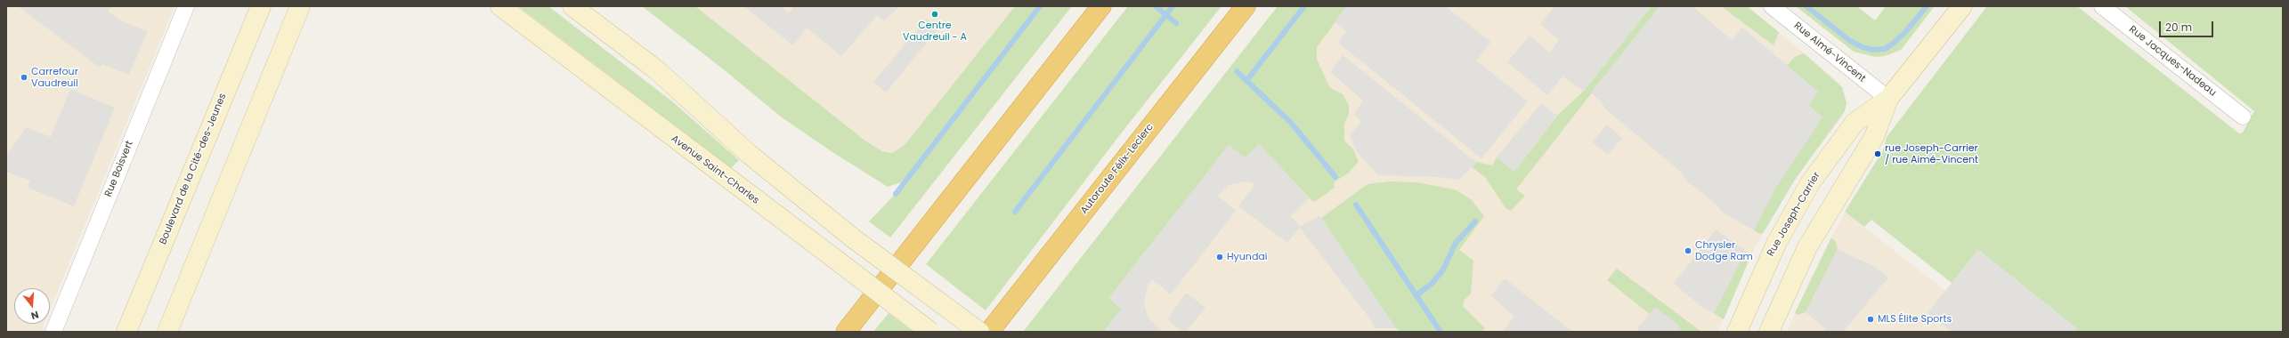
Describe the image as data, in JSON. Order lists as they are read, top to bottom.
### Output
{
  "streets": {
    "highway": ["Autoroute Félix-Leclerc"],
    "main road": ["Boulevard de la Cité-des-Jeunes", "Avenue Saint-Charles", "Rue Joseph-Carrier"],
    "street": ["Rue Aimé-Vincent", "Rue Jacques-Nadeau", "Rue Boisvert"]
  },
  "crossings": [
    ["Rue Aimé-Vincent", "Rue Joseph-Carrier"]
  ],
  "places": [
    "Centre Vaudreuil - A",
    "Carrefour Vaudreuil",
    "rue Joseph-Carrier / rue Aimé-Vincent",
    "Chrysler Dodge Ram",
    "Hyundai",
    "MLS Élite Sports"
  ],
  "scale_bar": "20 m",
  "north": "bottom"
}
